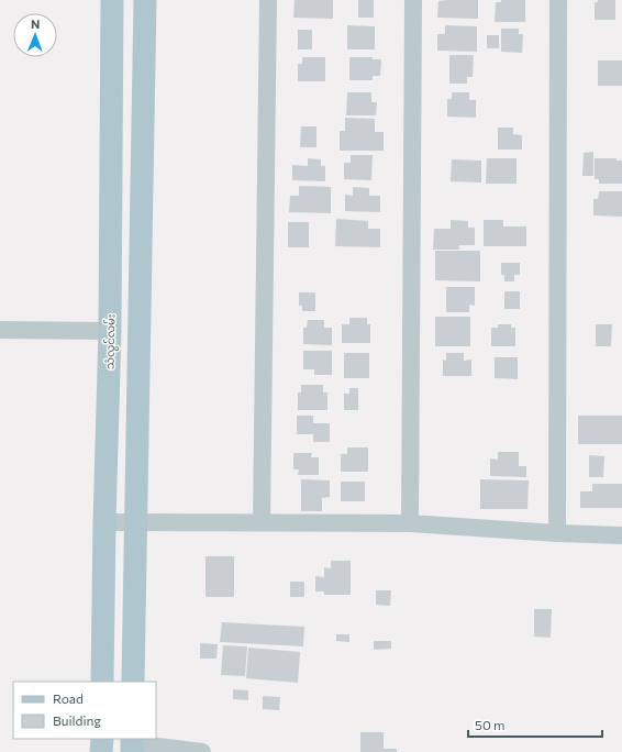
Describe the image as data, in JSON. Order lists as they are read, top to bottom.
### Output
{
  "streets": {
    "main road": ["သံလွင်လမ်း"]
  },
  "legend": ["Road", "Building"],
  "scale_bar": "50 m",
  "north": "top"
}
